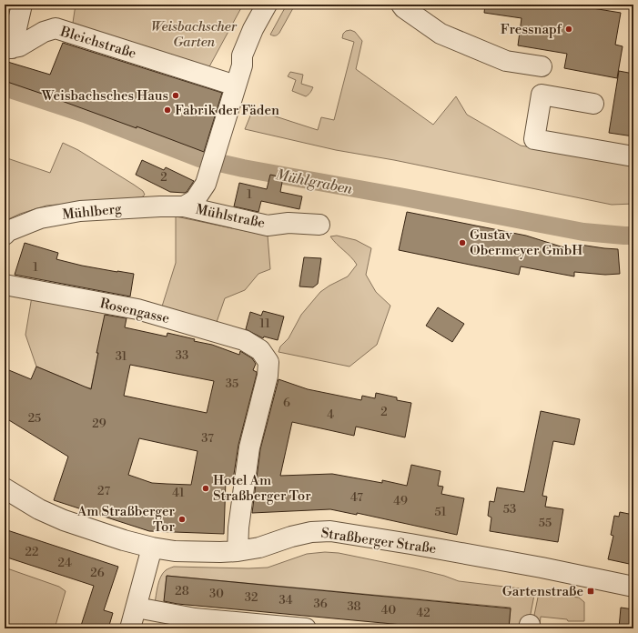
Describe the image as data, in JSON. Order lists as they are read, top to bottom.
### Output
{
  "streets": {
    "street": [
      "Bleichstraße",
      "Mühlberg",
      "Mühlstraße",
      "Rosengasse",
      "Straßberger Straße"
    ]
  },
  "crossings": [
    ["Mühlberg", "Mühlstraße"],
    ["Rosengasse", "Straßberger Straße"]
  ],
  "water": ["Mühlgraben"],
  "parks": ["Weisbachscher Garten"],
  "places": {
    "other": [
      "Fressnapf",
      "Weisbachsches Haus",
      "Fabrik der Fäden",
      "Gustav Obermeyer GmbH",
      "Hotel Am Straßberger Tor",
      "Am Straßberger Tor"
    ],
    "transit": ["Gartenstraße"]
  },
  "house_numbers": [
    "2",
    "1",
    "1",
    "11",
    "33",
    "31",
    "35",
    "6",
    "2",
    "4",
    "25",
    "29",
    "37",
    "27",
    "41",
    "47",
    "49",
    "53",
    "51",
    "55",
    "22",
    "24",
    "26",
    "28",
    "30",
    "32",
    "34",
    "36",
    "38",
    "40",
    "42"
  ]
}
